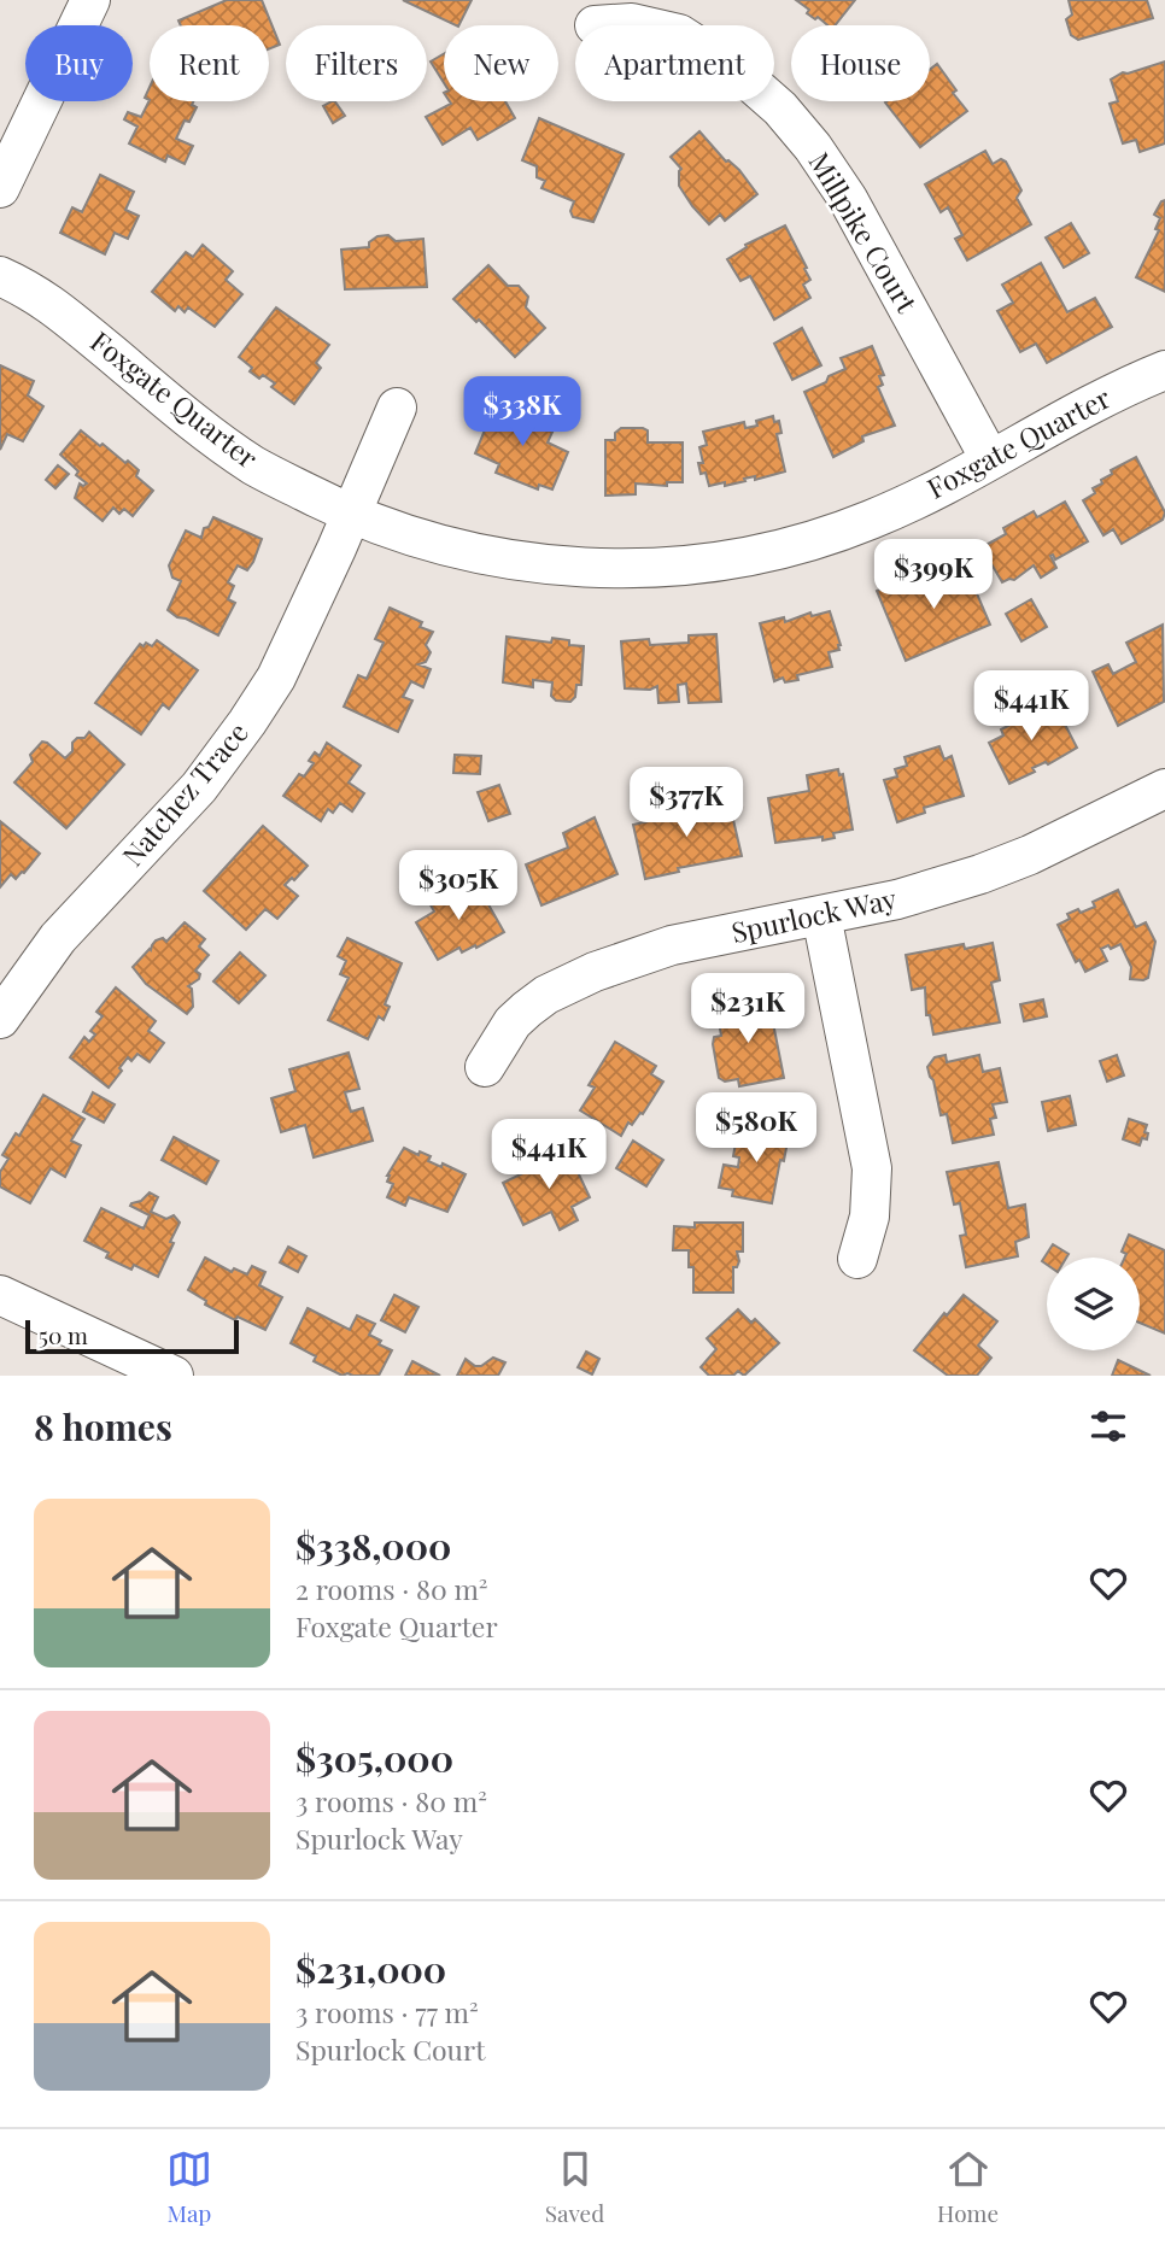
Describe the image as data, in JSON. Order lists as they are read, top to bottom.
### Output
{
  "streets": {
    "street": [
      "Millpike Court",
      "Foxgate Quarter",
      "Natchez Trace",
      "Spurlock Way"
    ]
  },
  "crossings": [
    ["Millpike Court", "Foxgate Quarter"],
    ["Foxgate Quarter", "Natchez Trace"]
  ],
  "scale_bar": "50 m",
  "page": {
    "chip": [
      "Buy",
      "Rent",
      "Filters",
      "New",
      "Apartment",
      "House"
    ],
    "price": [
      "$338K",
      "$399K",
      "$441K",
      "$377K",
      "$305K",
      "$231K",
      "$580K",
      "$441K"
    ],
    "scale": "50 m",
    "heading": "8 homes",
    "list": [
      {
        "name": "$338,000",
        "note": "2 rooms · 80 m² · Foxgate Quarter"
      },
      {
        "name": "$305,000",
        "note": "3 rooms · 80 m² · Spurlock Way"
      },
      {
        "name": "$231,000",
        "note": "3 rooms · 77 m² · Spurlock Court"
      }
    ],
    "tabs": ["Map", "Saved", "Home"]
  }
}
